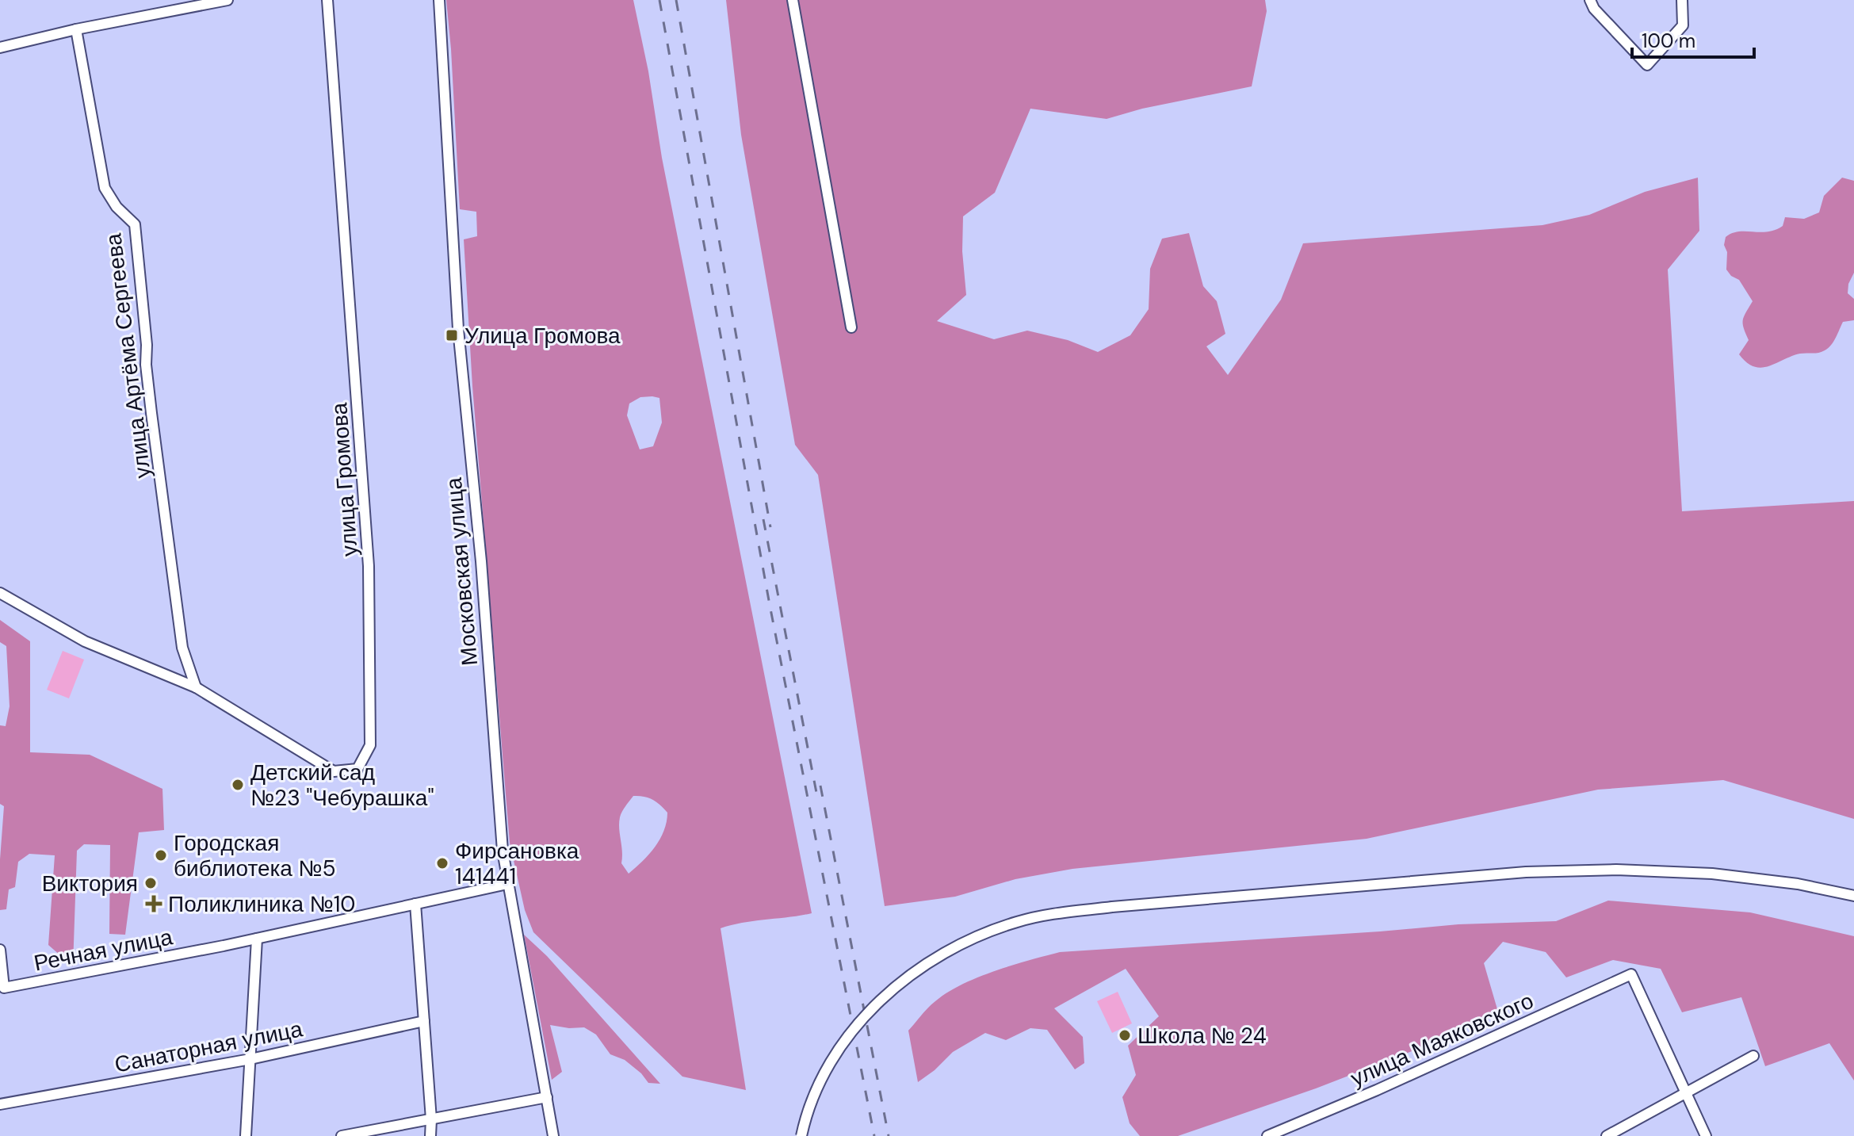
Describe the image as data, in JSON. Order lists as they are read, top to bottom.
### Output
{
  "streets": {
    "street": [
      "улица Артёма Сергеева",
      "улица Громова",
      "Московская улица",
      "Речная улица",
      "улица Маяковского",
      "Санаторная улица"
    ]
  },
  "crossings": [
    ["улица Артёма Сергеева", "улица Громова"],
    ["Московская улица", "Речная улица"]
  ],
  "places": {
    "transit": ["Улица Громова"],
    "other": [
      "Детский сад №23 \"Чебурашка\"",
      "Городская библиотека №5",
      "Фирсановка 141441",
      "Виктория",
      "Школа № 24"
    ],
    "health": ["Поликлиника №10"]
  },
  "scale_bar": "100 m"
}
